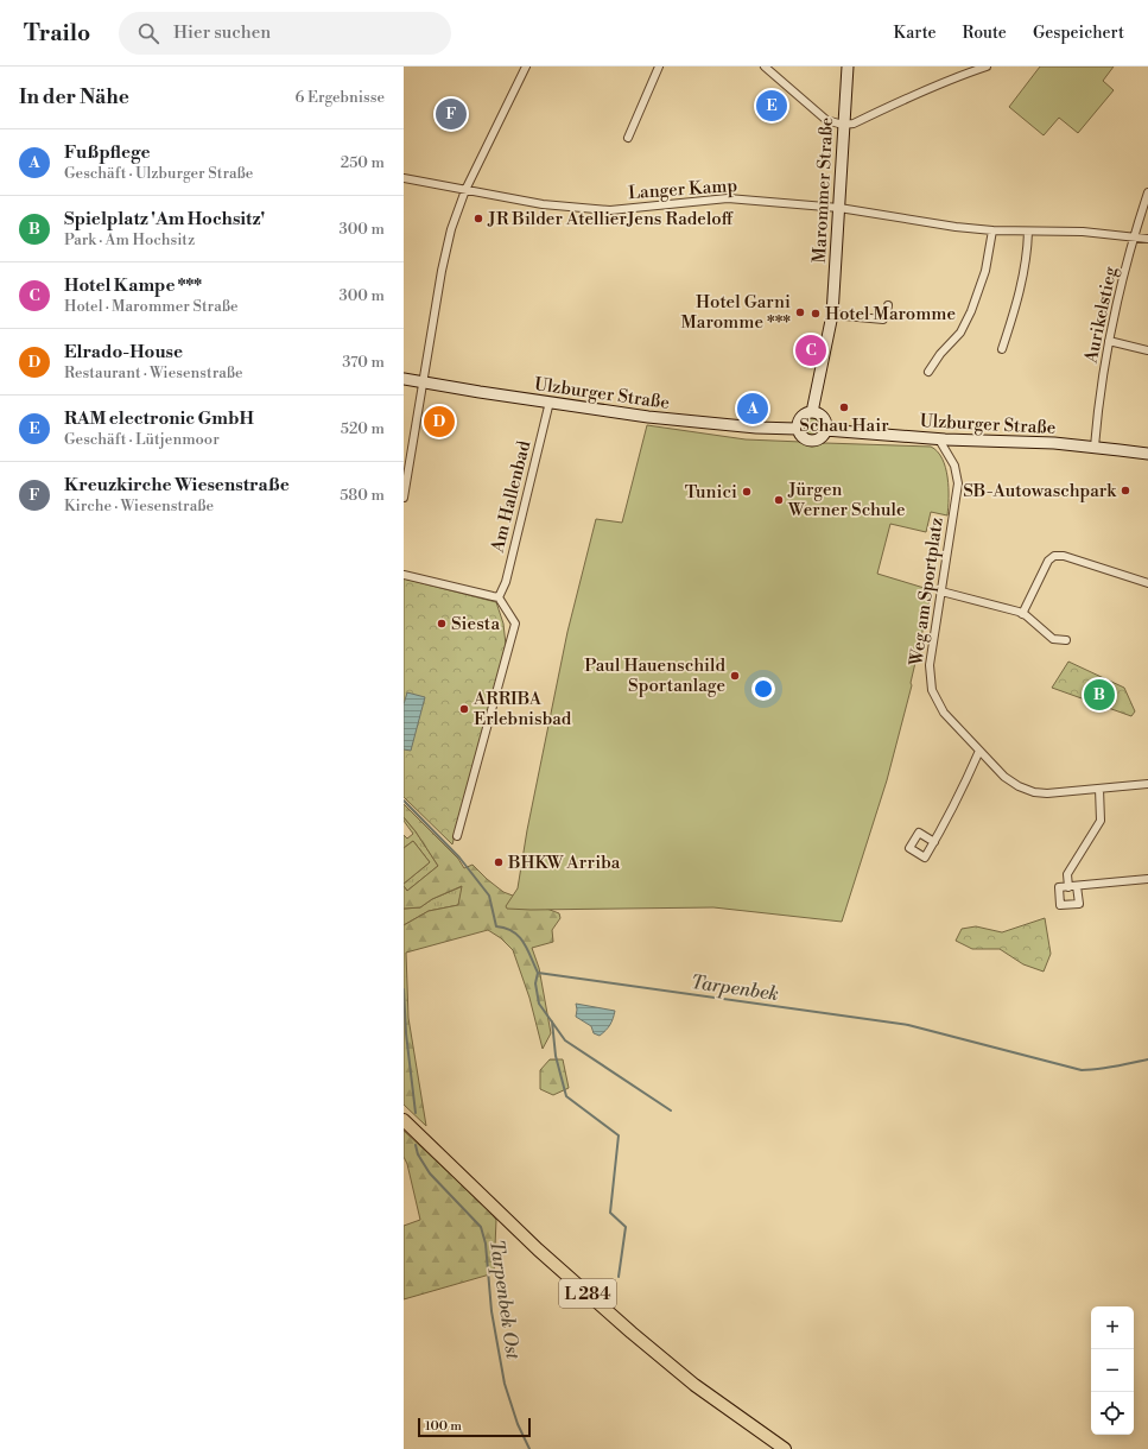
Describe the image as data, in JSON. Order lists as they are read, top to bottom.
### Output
{
  "streets": {
    "main road": ["Marommer Straße", "Ulzburger Straße", "L 284"],
    "street": [
      "Langer Kamp",
      "Aurikelstieg",
      "Am Hallenbad",
      "Weg am Sportplatz"
    ]
  },
  "crossings": [
    ["Langer Kamp", "Marommer Straße"],
    ["Langer Kamp", "Aurikelstieg"],
    ["Marommer Straße", "Ulzburger Straße"],
    ["Aurikelstieg", "Ulzburger Straße"],
    ["Ulzburger Straße", "Am Hallenbad"],
    ["Ulzburger Straße", "Weg am Sportplatz"]
  ],
  "water": ["Tarpenbek", "Tarpenbek Ost"],
  "places": [
    "JR Bilder AtellierJens Radeloff",
    "Hotel Garni Maromme ***",
    "Hotel Maromme",
    "Schau Hair",
    "SB-Autowaschpark",
    "Tunici",
    "Jürgen Werner Schule",
    "Siesta",
    "Paul Hauenschild Sportanlage",
    "ARRIBA Erlebnisbad",
    "BHKW Arriba"
  ],
  "scale_bar": "100 m",
  "page": {
    "header": "Trailo",
    "search": "Hier suchen",
    "nav": ["Karte", "Route", "Gespeichert"],
    "heading": ["In der Nähe", "6 Ergebnisse"],
    "pins": [
      "E",
      "F",
      "C",
      "A",
      "D",
      "B"
    ],
    "list": [
      {
        "mark": "A",
        "name": "Fußpflege",
        "note": "Geschäft · Ulzburger Straße",
        "value": "250 m"
      },
      {
        "mark": "B",
        "name": "Spielplatz 'Am Hochsitz'",
        "note": "Park · Am Hochsitz",
        "value": "300 m"
      },
      {
        "mark": "C",
        "name": "Hotel Kampe ***",
        "note": "Hotel · Marommer Straße",
        "value": "300 m"
      },
      {
        "mark": "D",
        "name": "Elrado-House",
        "note": "Restaurant · Wiesenstraße",
        "value": "370 m"
      },
      {
        "mark": "E",
        "name": "RAM electronic GmbH",
        "note": "Geschäft · Lütjenmoor",
        "value": "520 m"
      },
      {
        "mark": "F",
        "name": "Kreuzkirche Wiesenstraße",
        "note": "Kirche · Wiesenstraße",
        "value": "580 m"
      }
    ],
    "map_buttons": ["+", "−"],
    "scale": "100 m"
  }
}
